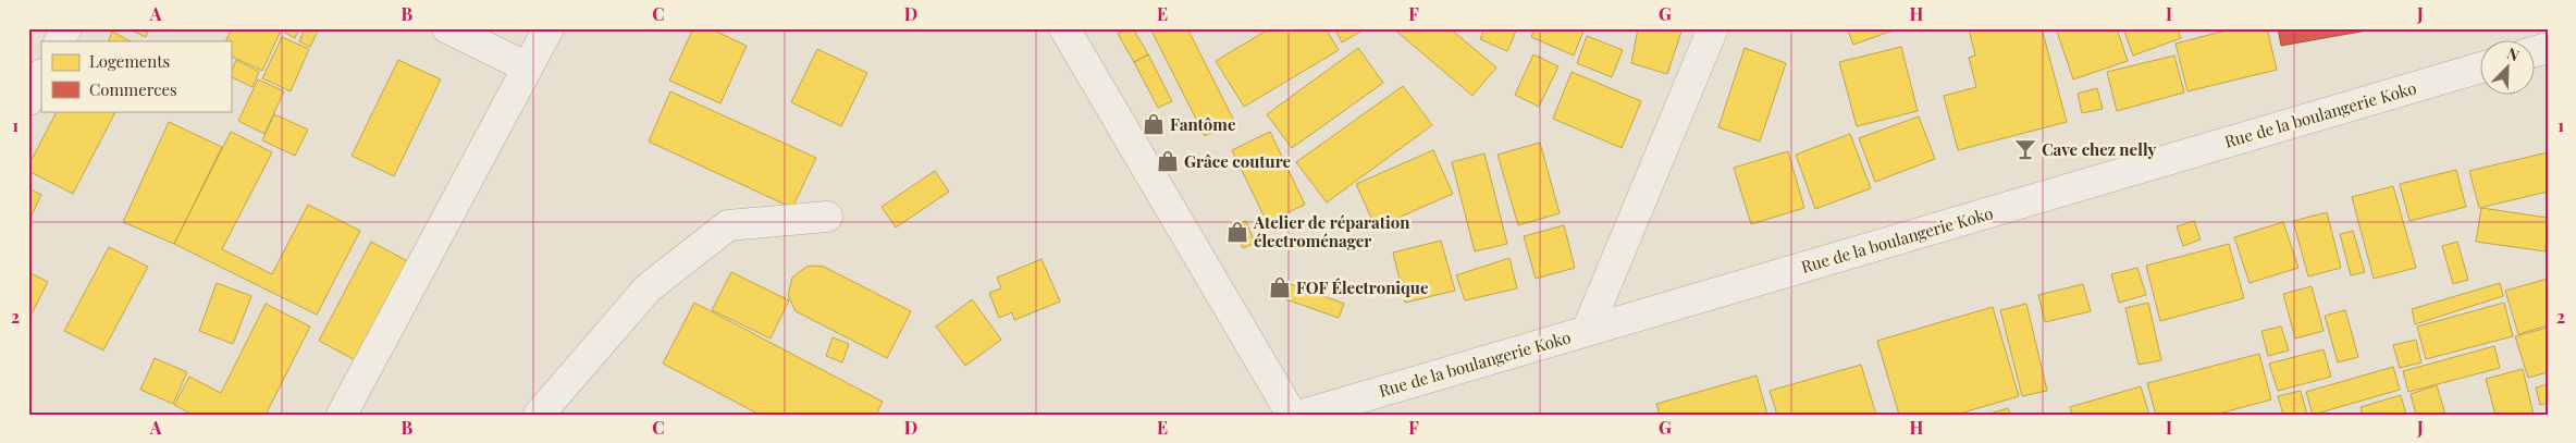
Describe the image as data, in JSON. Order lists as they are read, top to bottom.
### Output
{
  "streets": {
    "street": ["Rue de la boulangerie Koko"]
  },
  "places": {
    "shop": [
      "Fantôme",
      "Grâce couture",
      "Atelier de réparation électroménager",
      "FOF Électronique"
    ],
    "bar": ["Cave chez nelly"]
  },
  "legend": ["Logements", "Commerces"],
  "north": "top right",
  "grid": {
    "columns": [
      "A",
      "B",
      "C",
      "D",
      "E",
      "F",
      "G",
      "H",
      "I",
      "J"
    ],
    "rows": ["1", "2"]
  }
}
